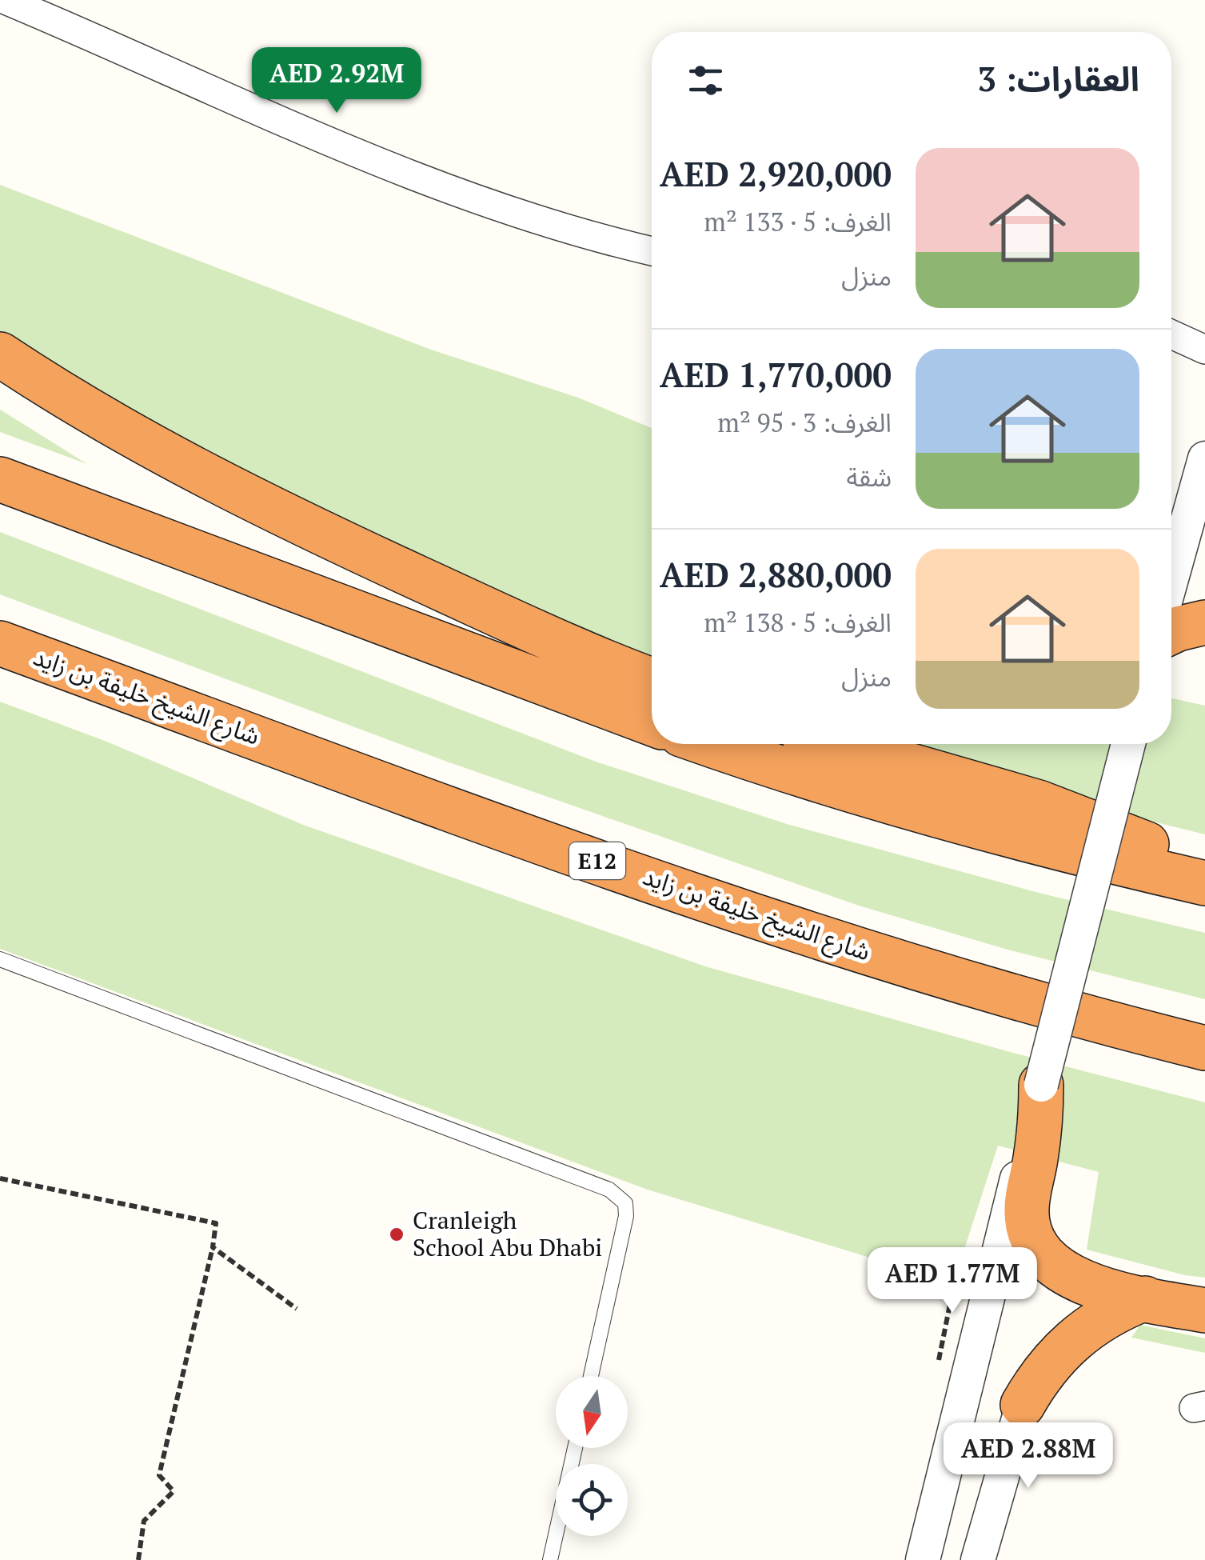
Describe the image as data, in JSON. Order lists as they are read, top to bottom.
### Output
{
  "streets": {
    "highway": ["شارع الشيخ خليفة بن زايد", "E12"]
  },
  "places": ["Cranleigh School Abu Dhabi"],
  "north": "bottom",
  "page": {
    "heading": "العقارات: 3",
    "price": ["AED 2.92M", "AED 1.77M", "AED 2.88M"],
    "list": [
      {
        "name": "AED 2,920,000",
        "note": "الغرف: 5 · 133 m² · منزل"
      },
      {
        "name": "AED 1,770,000",
        "note": "الغرف: 3 · 95 m² · شقة"
      },
      {
        "name": "AED 2,880,000",
        "note": "الغرف: 5 · 138 m² · منزل"
      }
    ]
  }
}
